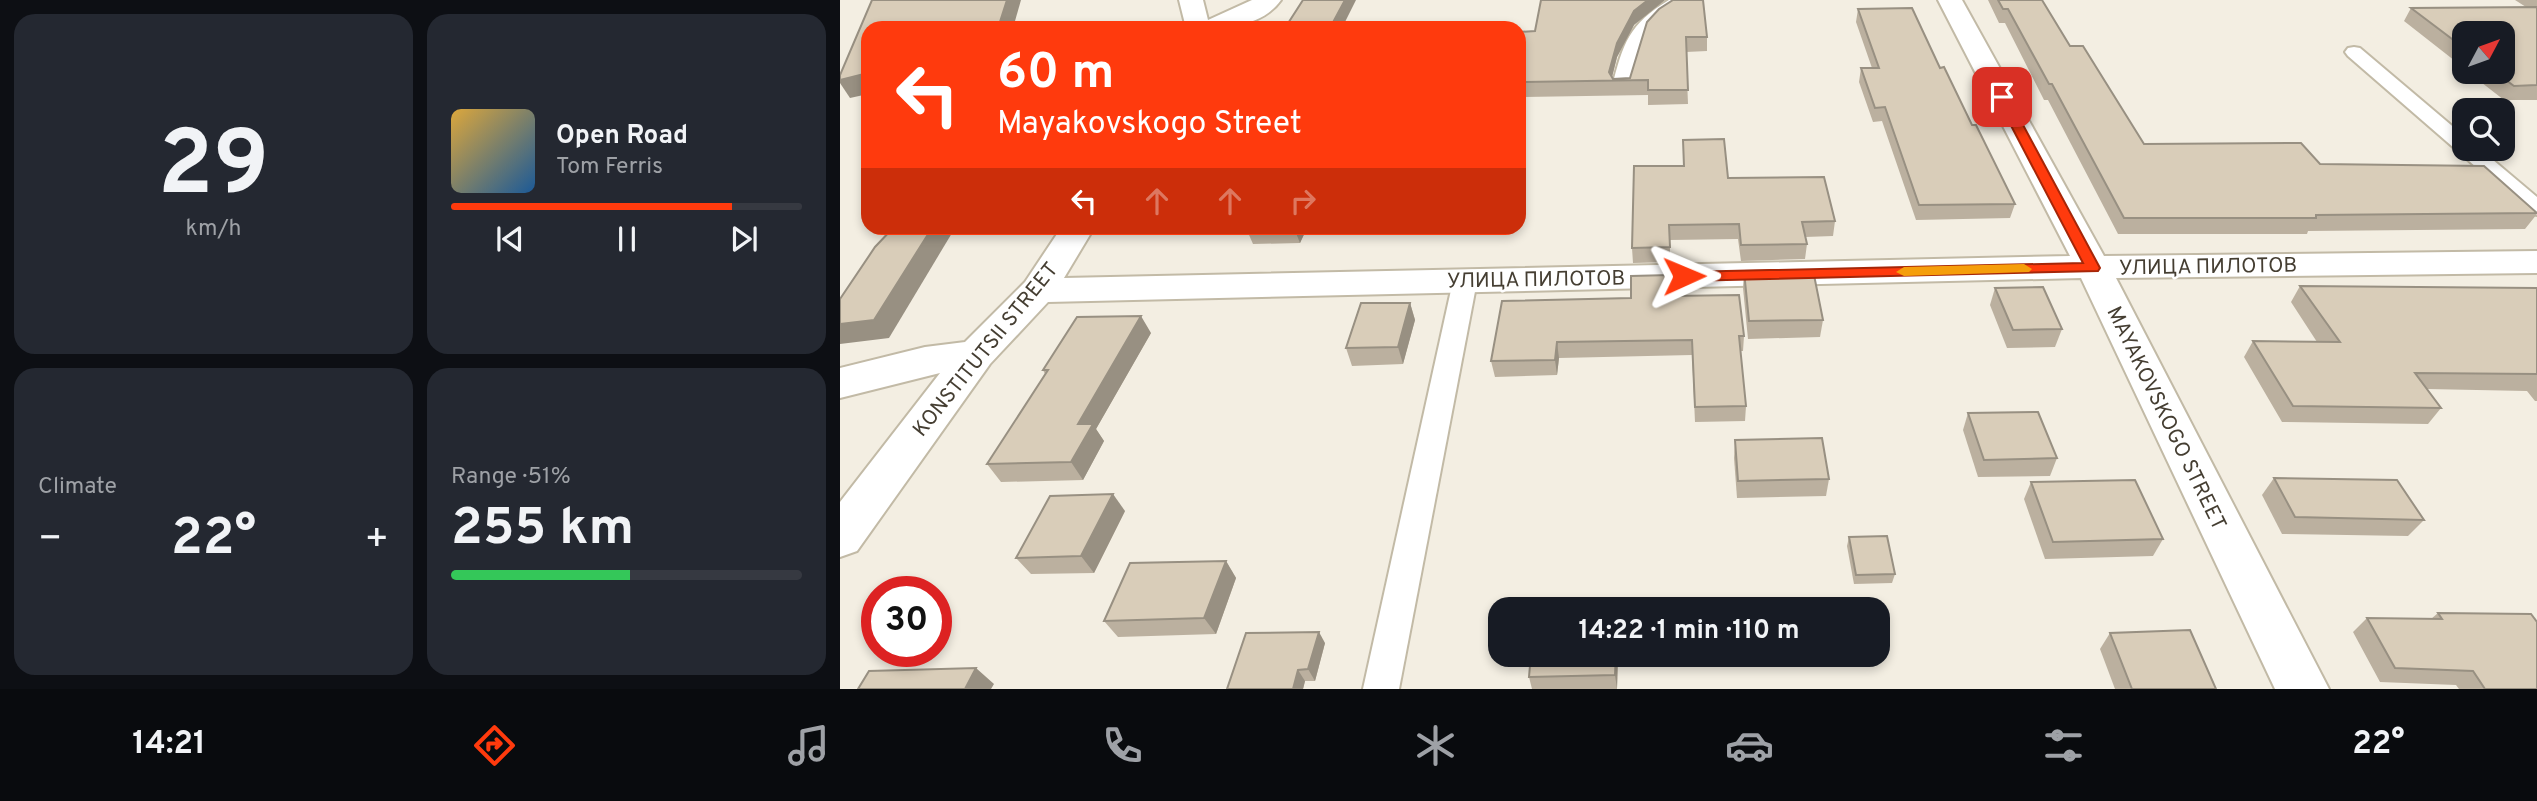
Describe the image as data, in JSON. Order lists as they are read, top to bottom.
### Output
{
  "streets": {
    "street": ["УЛИЦА ПИЛОТОВ", "KONSTITUTSII STREET", "MAYAKOVSKOGO STREET"]
  },
  "crossings": [
    ["УЛИЦА ПИЛОТОВ", "KONSTITUTSII STREET"],
    ["УЛИЦА ПИЛОТОВ", "MAYAKOVSKOGO STREET"]
  ],
  "north": "top right",
  "page": {
    "tile": [
      ["29", "km/h"],
      "Climate",
      ["Range · 51%", "255 km"]
    ],
    "turn": ["60 m", "Mayakovskogo Street"],
    "song": ["Open Road", "Tom Ferris"],
    "heat": ["−", "22°", "+"],
    "limit": "30",
    "trip": "14:22 · 1 min · 110 m",
    "tabs": ["14:21", "22°"]
  }
}
